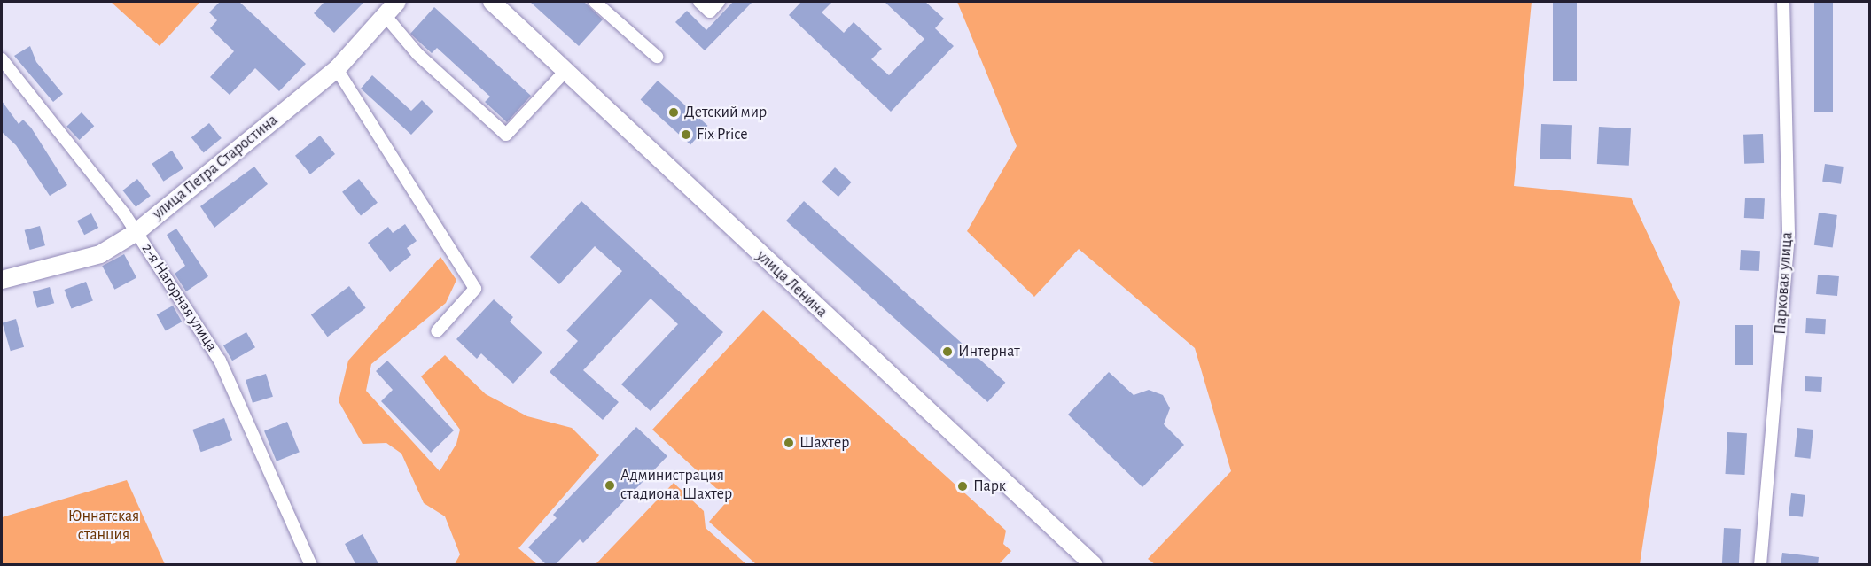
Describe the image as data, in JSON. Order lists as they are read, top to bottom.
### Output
{
  "streets": {
    "main road": ["улица Петра Старостина", "улица Ленина"],
    "street": ["Парковая улица", "2-я Нагорная улица"]
  },
  "crossings": [
    ["улица Петра Старостина", "2-я Нагорная улица"]
  ],
  "parks": ["Юннатская станция"],
  "places": [
    "Детский мир",
    "Fix Price",
    "Интернат",
    "Шахтер",
    "Администрация стадиона Шахтер",
    "Парк"
  ]
}
